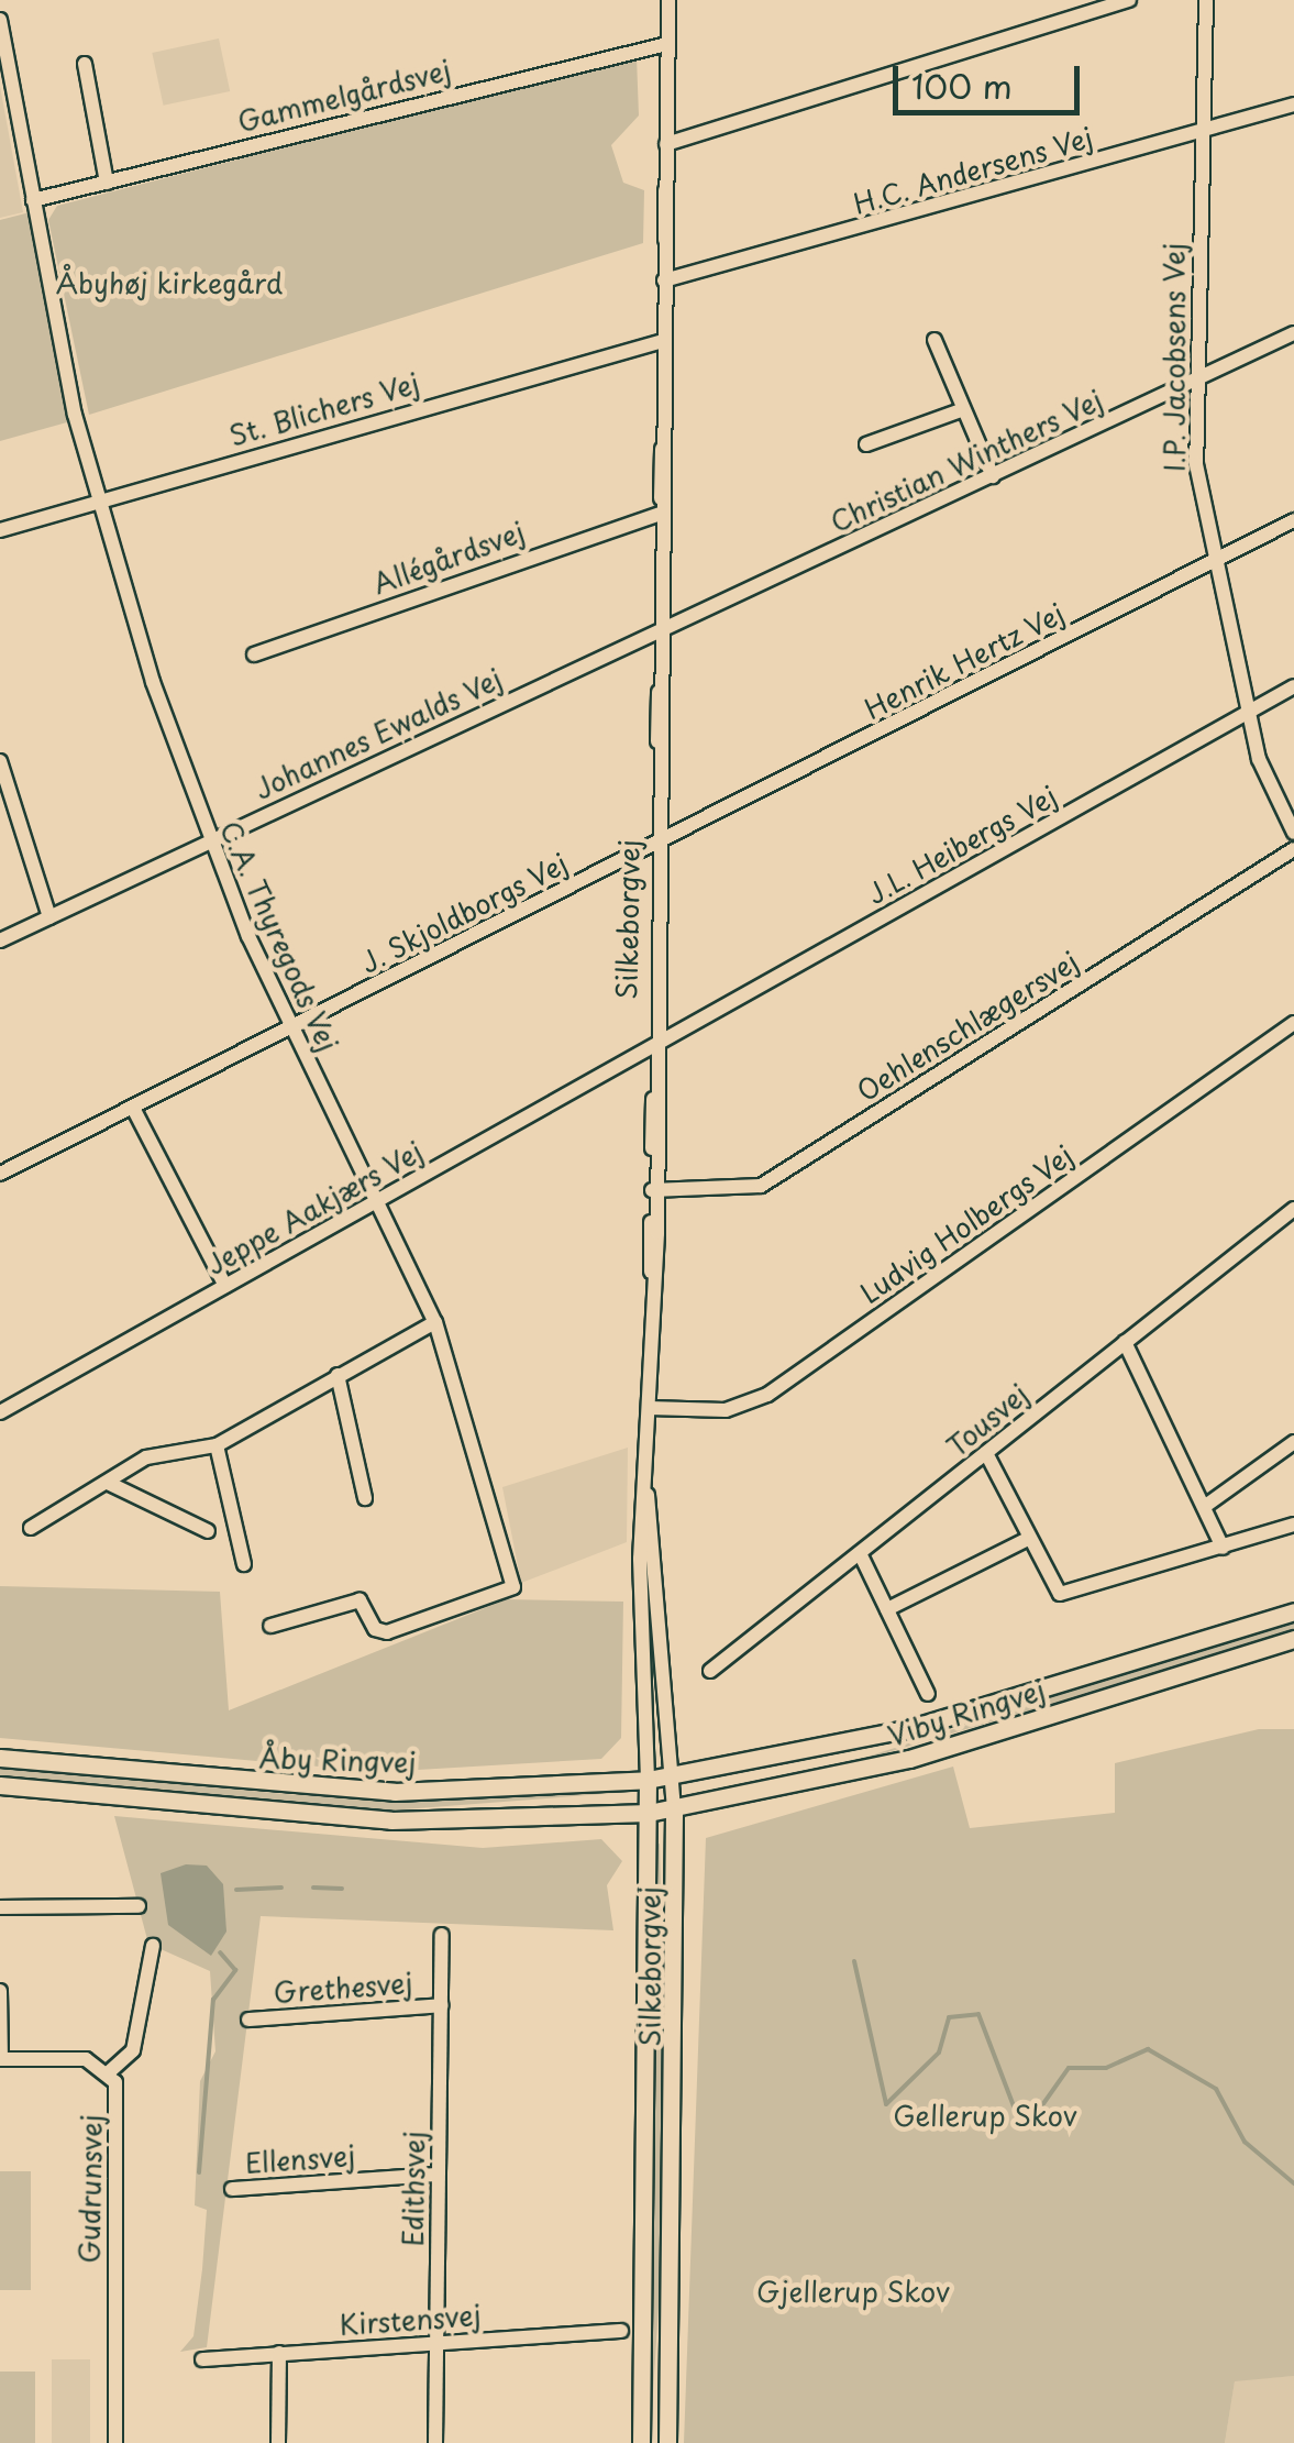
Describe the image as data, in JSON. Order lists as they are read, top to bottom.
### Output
{
  "streets": {
    "main road": ["Silkeborgvej", "Viby Ringvej", "Åby Ringvej"],
    "street": [
      "Gammelgårdsvej",
      "H.C. Andersens Vej",
      "I.P. Jacobsens Vej",
      "St. Blichers Vej",
      "Christian Winthers Vej",
      "Allégårdsvej",
      "Henrik Hertz Vej",
      "Johannes Ewalds Vej",
      "J.L. Heibergs Vej",
      "J. Skjoldborgs Vej",
      "C.A. Thyregods Vej",
      "Oehlenschlægersvej",
      "Jeppe Aakjærs Vej",
      "Ludvig Holbergs Vej",
      "Tousvej",
      "Grethesvej",
      "Ellensvej",
      "Gudrunsvej",
      "Edithsvej",
      "Kirstensvej"
    ]
  },
  "crossings": [
    ["Gammelgårdsvej", "Silkeborgvej"],
    ["Gammelgårdsvej", "C.A. Thyregods Vej"],
    ["H.C. Andersens Vej", "I.P. Jacobsens Vej"],
    ["H.C. Andersens Vej", "Silkeborgvej"],
    ["I.P. Jacobsens Vej", "Christian Winthers Vej"],
    ["I.P. Jacobsens Vej", "Henrik Hertz Vej"],
    ["I.P. Jacobsens Vej", "J.L. Heibergs Vej"],
    ["St. Blichers Vej", "Silkeborgvej"],
    ["St. Blichers Vej", "C.A. Thyregods Vej"],
    ["Christian Winthers Vej", "Johannes Ewalds Vej"],
    ["Christian Winthers Vej", "Silkeborgvej"],
    ["Allégårdsvej", "Silkeborgvej"],
    ["Henrik Hertz Vej", "J. Skjoldborgs Vej"],
    ["Henrik Hertz Vej", "Silkeborgvej"],
    ["Johannes Ewalds Vej", "Silkeborgvej"],
    ["Johannes Ewalds Vej", "C.A. Thyregods Vej"],
    ["J.L. Heibergs Vej", "Silkeborgvej"],
    ["J.L. Heibergs Vej", "Jeppe Aakjærs Vej"],
    ["J. Skjoldborgs Vej", "Silkeborgvej"],
    ["J. Skjoldborgs Vej", "C.A. Thyregods Vej"],
    ["Silkeborgvej", "Oehlenschlægersvej"],
    ["Silkeborgvej", "Jeppe Aakjærs Vej"],
    ["Silkeborgvej", "Ludvig Holbergs Vej"],
    ["Silkeborgvej", "Viby Ringvej"],
    ["Silkeborgvej", "Åby Ringvej"],
    ["C.A. Thyregods Vej", "Jeppe Aakjærs Vej"],
    ["Viby Ringvej", "Åby Ringvej"],
    ["Grethesvej", "Edithsvej"],
    ["Ellensvej", "Edithsvej"],
    ["Edithsvej", "Kirstensvej"]
  ],
  "parks": ["Åbyhøj kirkegård", "Gellerup Skov", "Gjellerup Skov"],
  "scale_bar": "100 m"
}
